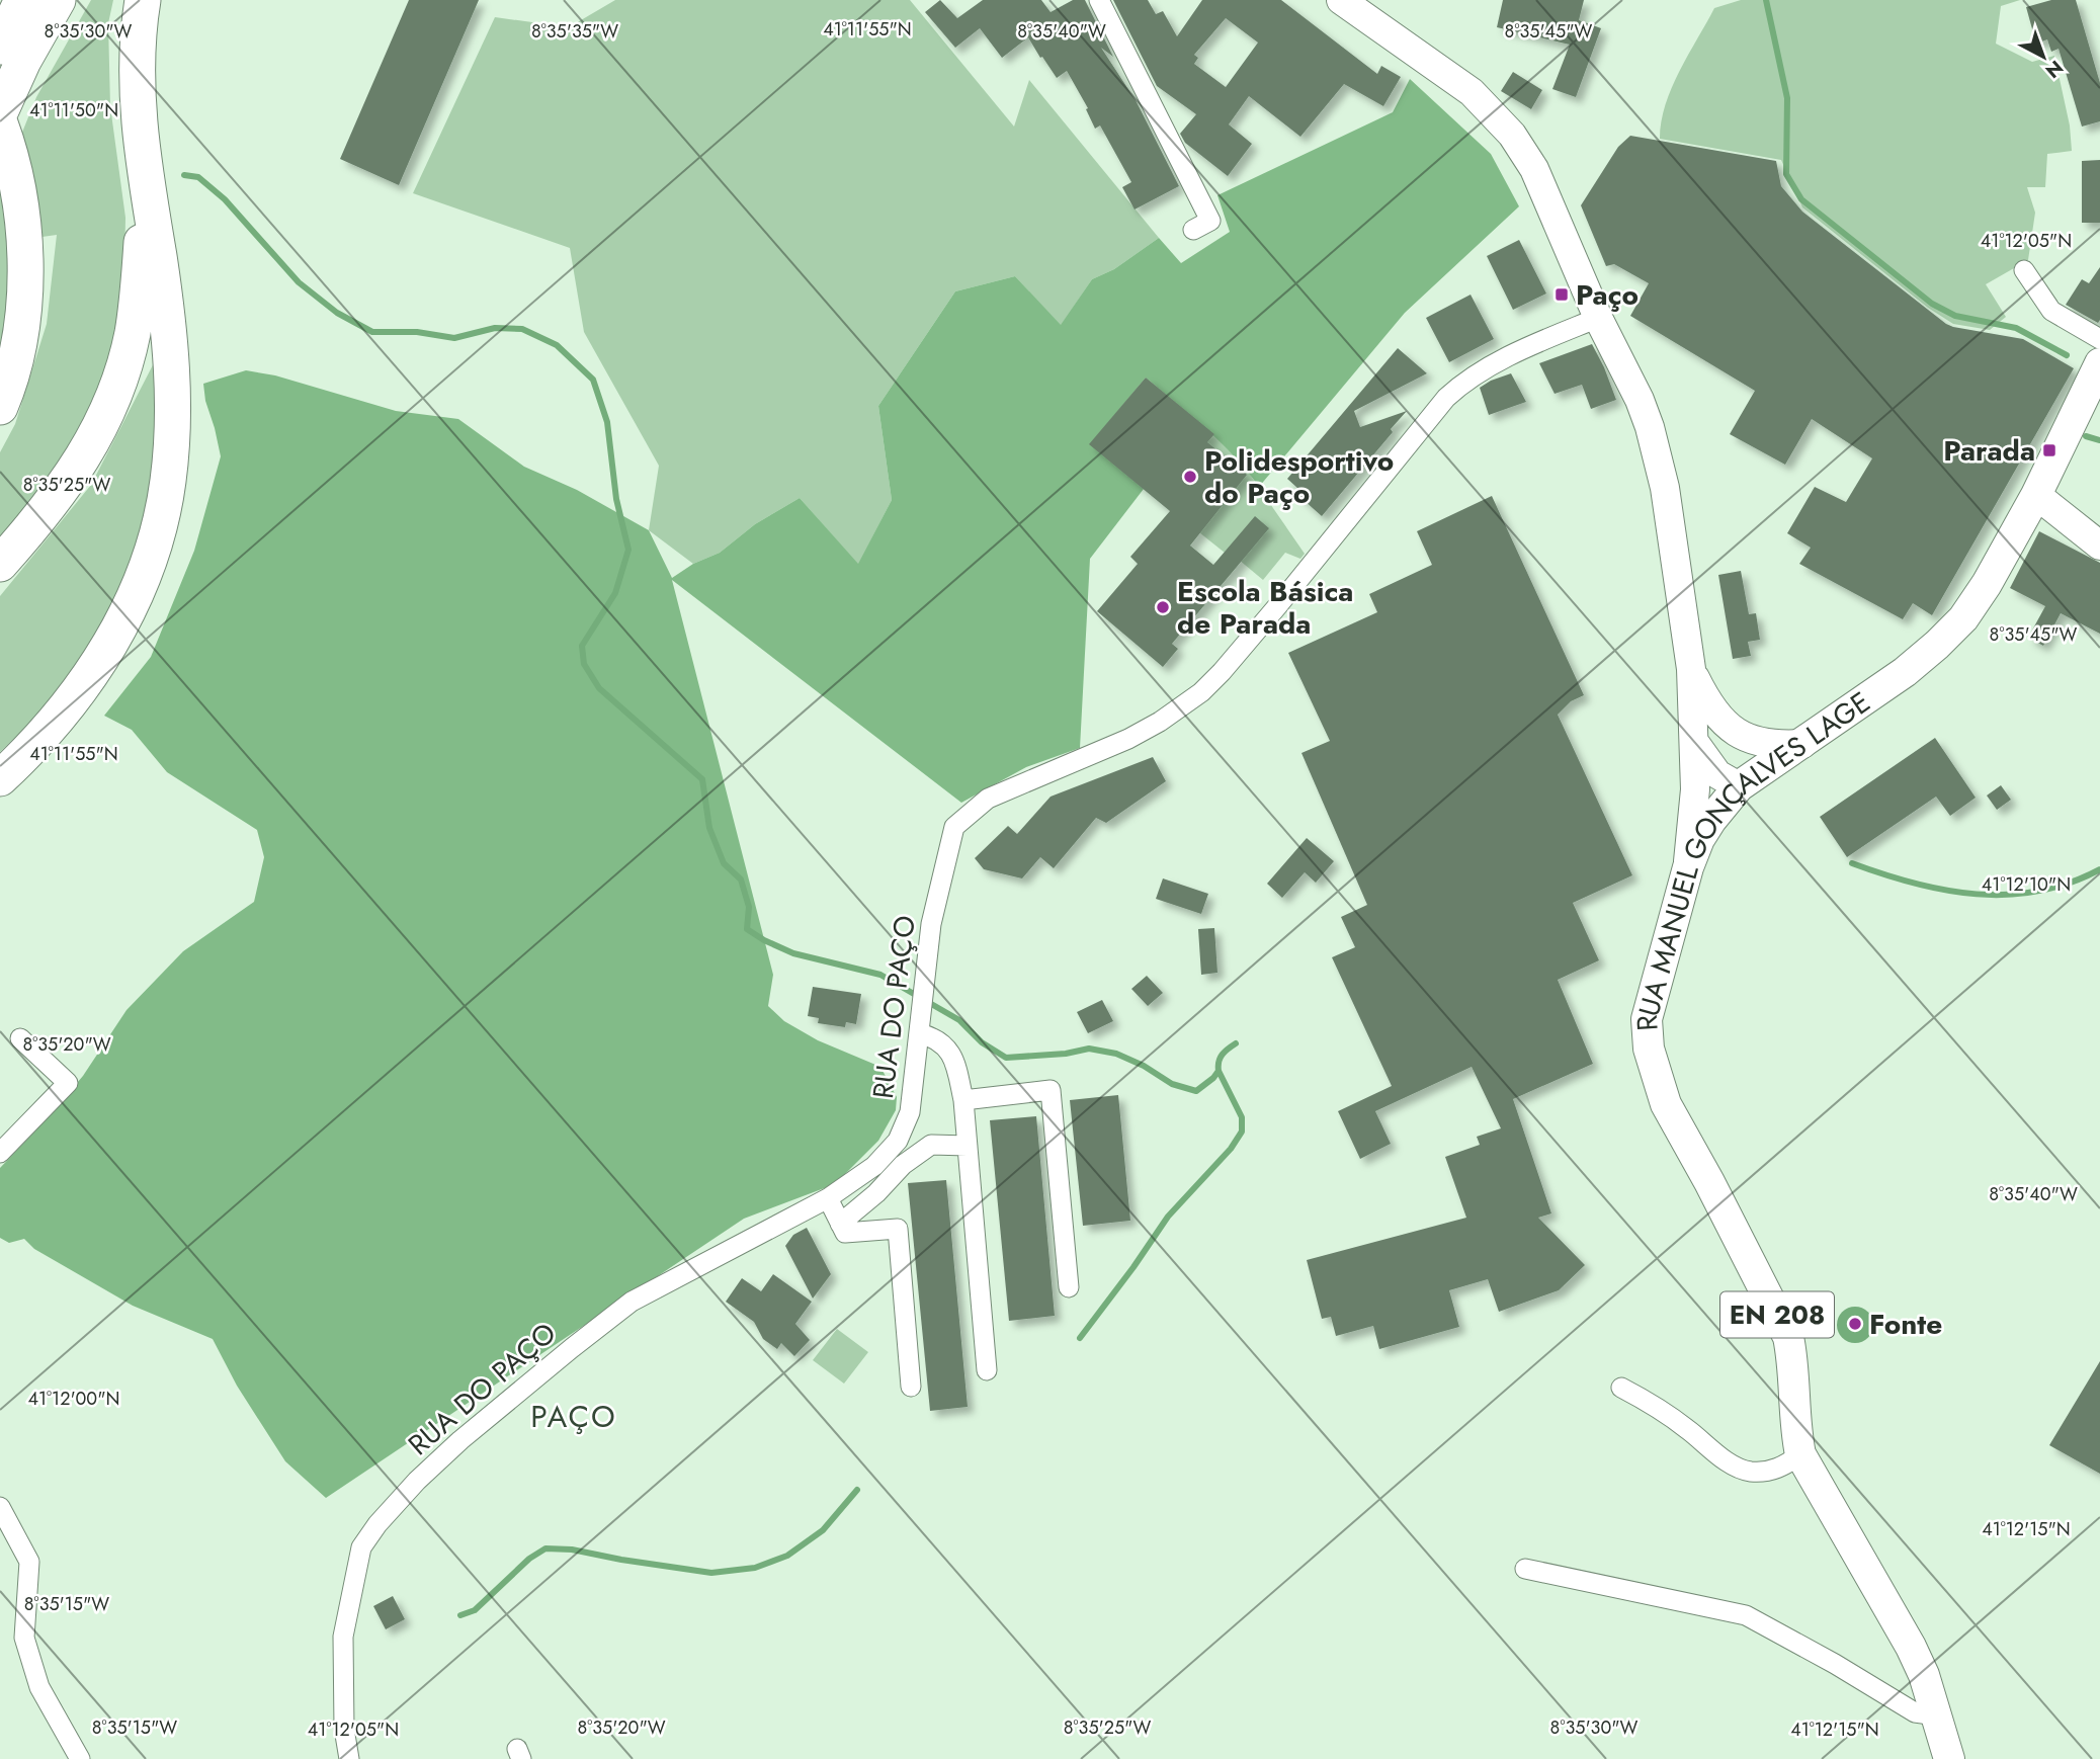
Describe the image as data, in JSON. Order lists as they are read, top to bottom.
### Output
{
  "streets": {
    "main road": ["RUA MANUEL GONÇALVES LAGE", "EN 208"],
    "street": ["RUA DO PAÇO"]
  },
  "districts": ["PAÇO"],
  "places": {
    "transit": ["Paço", "Parada"],
    "other": ["Polidesportivo do Paço", "Escola Básica de Parada", "Fonte"]
  },
  "north": "bottom right",
  "coordinates": [
    "41°11'55\"N",
    "8°35'30\"W",
    "8°35'35\"W",
    "8°35'40\"W",
    "8°35'45\"W",
    "41°11'50\"N",
    "41°12'05\"N",
    "8°35'25\"W",
    "41°12'10\"N",
    "8°35'20\"W",
    "41°12'00\"N",
    "41°12'15\"N",
    "8°35'15\"W"
  ]
}
